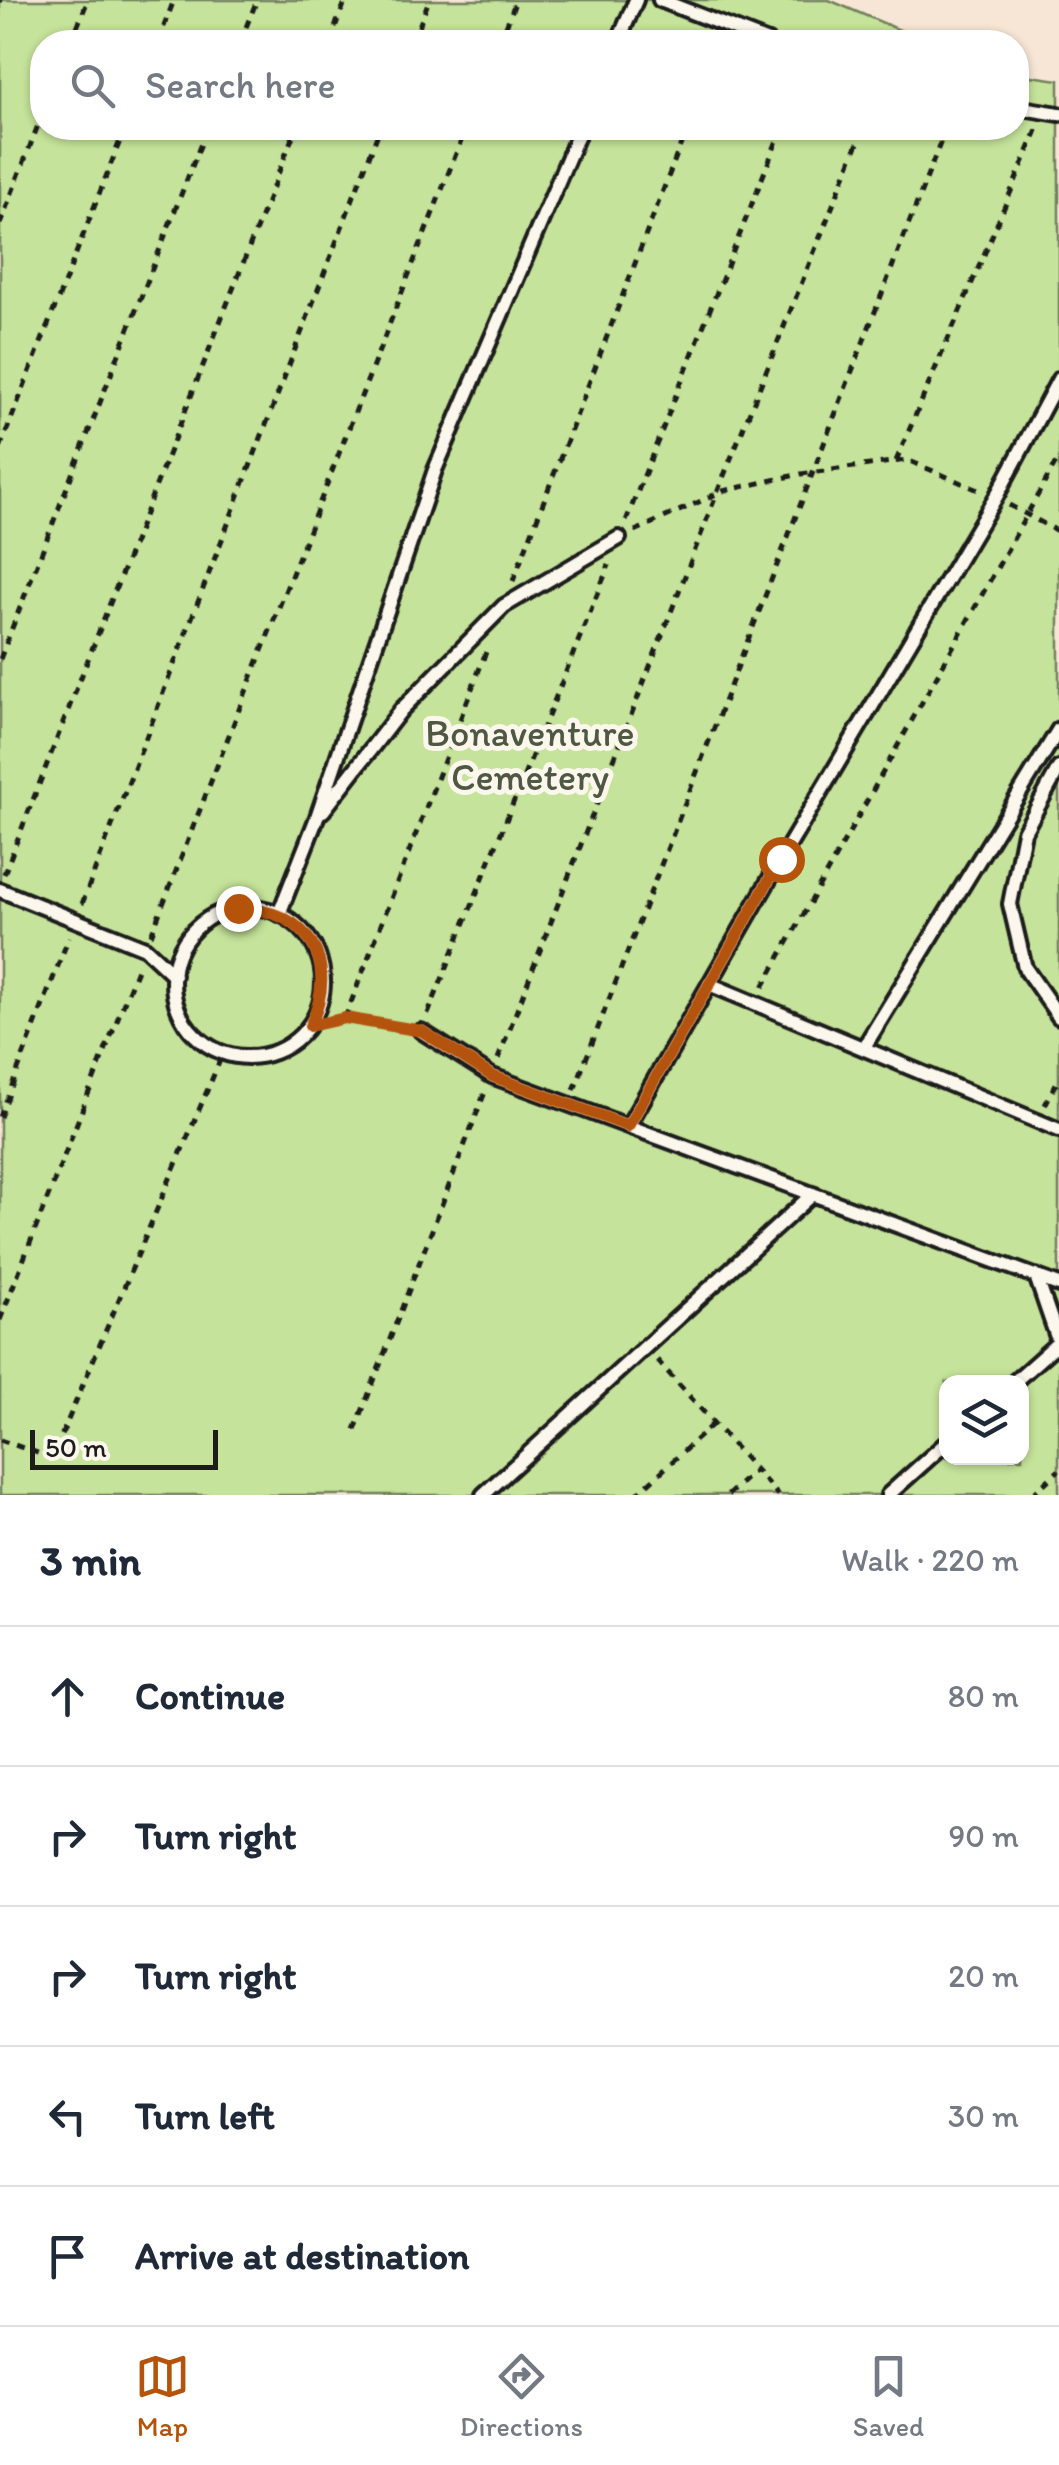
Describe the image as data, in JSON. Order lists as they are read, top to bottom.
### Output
{
  "parks": ["Bonaventure Cemetery"],
  "scale_bar": "50 m",
  "page": {
    "search": "Search here",
    "scale": "50 m",
    "heading": ["3 min", "Walk · 220 m"],
    "list": [
      ["Continue", "80 m"],
      ["Turn right", "90 m"],
      ["Turn right", "20 m"],
      ["Turn left", "30 m"],
      "Arrive at destination"
    ],
    "nav": ["Map", "Directions", "Saved"]
  }
}
